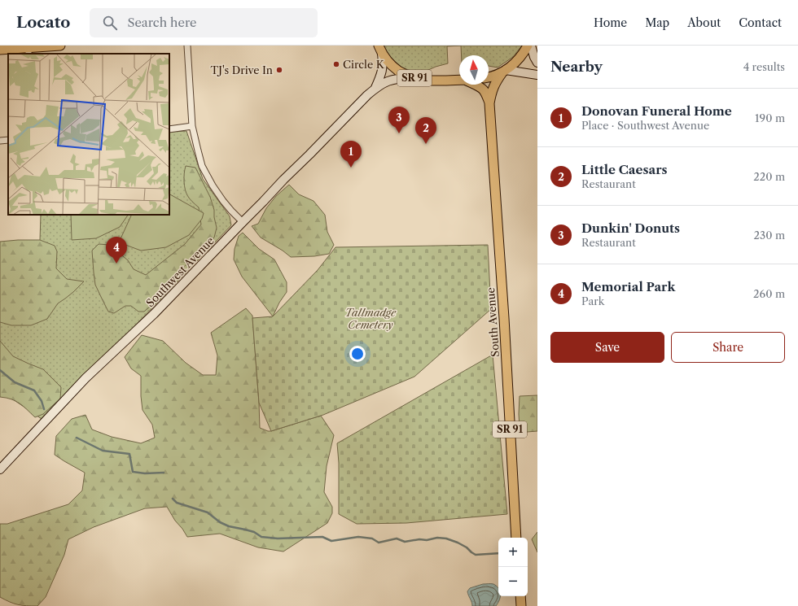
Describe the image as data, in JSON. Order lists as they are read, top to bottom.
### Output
{
  "streets": {
    "main road": ["SR 91", "South Avenue"],
    "street": ["Southwest Avenue"]
  },
  "crossings": [
    ["SR 91", "Southwest Avenue"],
    ["SR 91", "South Avenue"]
  ],
  "parks": ["Tallmadge Cemetery"],
  "places": ["Circle K", "TJ's Drive In"],
  "north": "top",
  "page": {
    "header": "Locato",
    "search": "Search here",
    "nav": [
      "Home",
      "Map",
      "About",
      "Contact"
    ],
    "heading": ["Nearby", "4 results"],
    "list": [
      {
        "mark": "1",
        "name": "Donovan Funeral Home",
        "note": "Place · Southwest Avenue",
        "value": "190 m"
      },
      {
        "mark": "2",
        "name": "Little Caesars",
        "note": "Restaurant",
        "value": "220 m"
      },
      {
        "mark": "3",
        "name": "Dunkin' Donuts",
        "note": "Restaurant",
        "value": "230 m"
      },
      {
        "mark": "4",
        "name": "Memorial Park",
        "note": "Park",
        "value": "260 m"
      }
    ],
    "pins": [
      "3",
      "2",
      "1",
      "4"
    ],
    "buttons": ["Save", "Share"],
    "map_buttons": ["+", "−"]
  }
}
